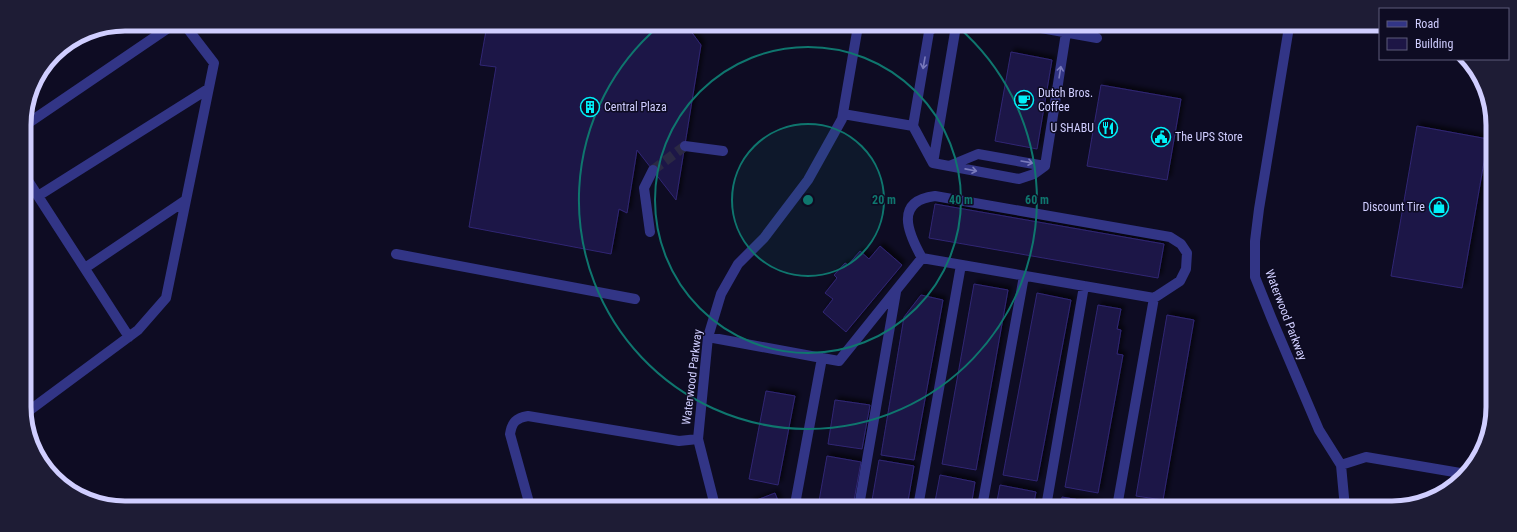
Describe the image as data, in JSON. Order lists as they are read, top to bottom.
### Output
{
  "streets": {
    "street": ["Waterwood Parkway"]
  },
  "places": {
    "cafe": ["Dutch Bros. Coffee"],
    "building": ["Central Plaza"],
    "restaurant": ["U SHABU"],
    "public building": ["The UPS Store"],
    "shop": ["Discount Tire"]
  },
  "legend": ["Road", "Building"],
  "rings": ["20 m", "40 m", "60 m"]
}
